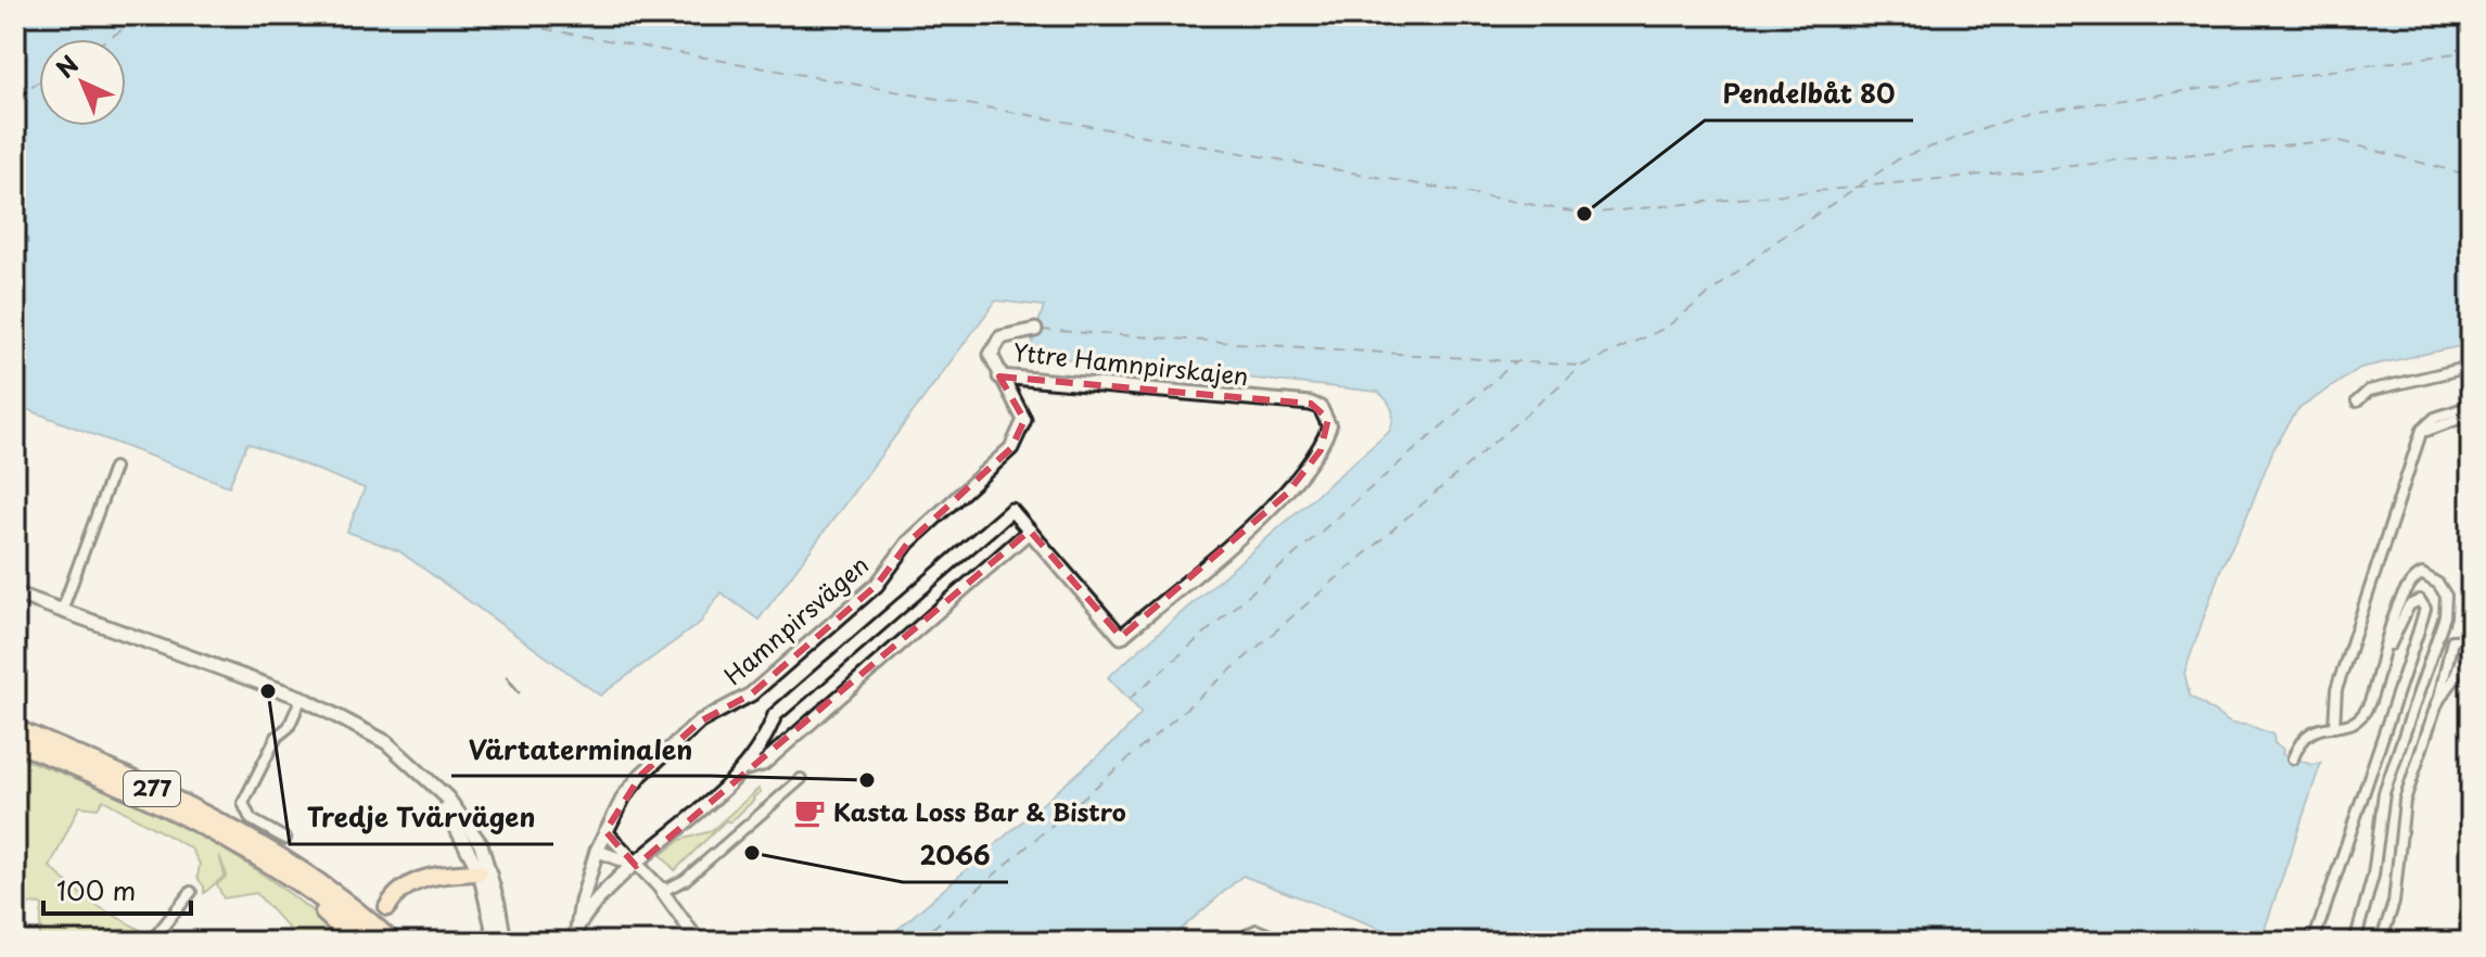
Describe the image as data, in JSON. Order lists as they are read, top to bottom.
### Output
{
  "streets": {
    "highway": ["277"],
    "main road": ["Yttre Hamnpirskajen", "Hamnpirsvägen"]
  },
  "crossings": [
    ["Yttre Hamnpirskajen", "Hamnpirsvägen"]
  ],
  "places": {
    "other": [
      "Pendelbåt 80",
      "Tredje Tvärvägen",
      "Värtaterminalen",
      "2066"
    ],
    "cafe": ["Kasta Loss Bar & Bistro"]
  },
  "scale_bar": "100 m",
  "north": "top left"
}
